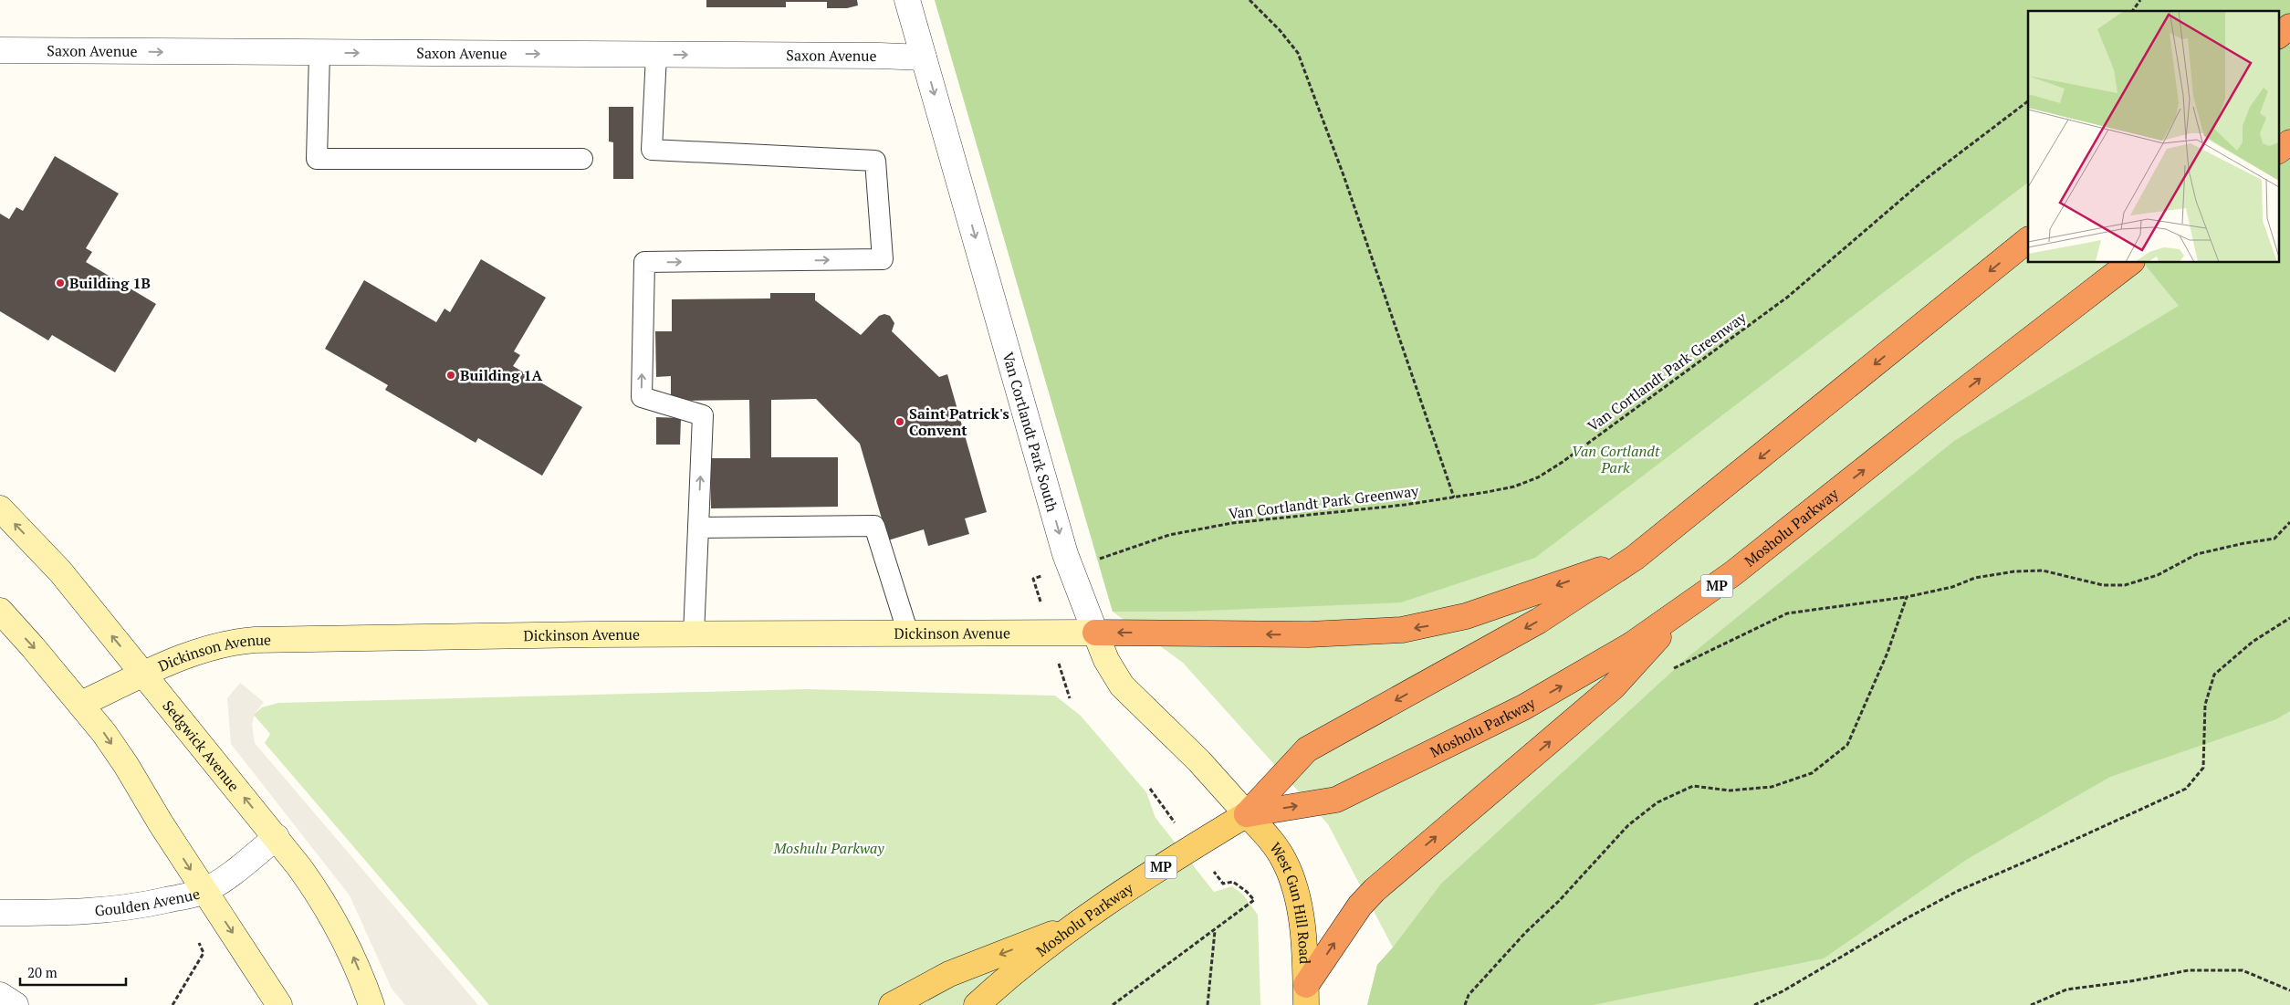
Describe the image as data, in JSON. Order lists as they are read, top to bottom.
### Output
{
  "streets": {
    "highway": ["Mosholu Parkway", "MP"],
    "main road": [
      "Van Cortlandt Park South",
      "Dickinson Avenue",
      "Sedgwick Avenue",
      "West Gun Hill Road"
    ],
    "street": ["Saxon Avenue", "Goulden Avenue"],
    "path": ["Van Cortlandt Park Greenway"]
  },
  "crossings": [
    ["Saxon Avenue", "Van Cortlandt Park South"],
    ["Van Cortlandt Park South", "Mosholu Parkway"],
    ["Van Cortlandt Park South", "Dickinson Avenue"],
    ["Van Cortlandt Park South", "West Gun Hill Road"],
    ["Mosholu Parkway", "West Gun Hill Road"],
    ["Dickinson Avenue", "Sedgwick Avenue"],
    ["Sedgwick Avenue", "Goulden Avenue"]
  ],
  "one_way": ["Saxon Avenue", "Van Cortlandt Park South"],
  "parks": ["Van Cortlandt Park", "Moshulu Parkway"],
  "places": ["Building 1B", "Building 1A", "Saint Patrick's Convent"],
  "scale_bar": "20 m"
}
